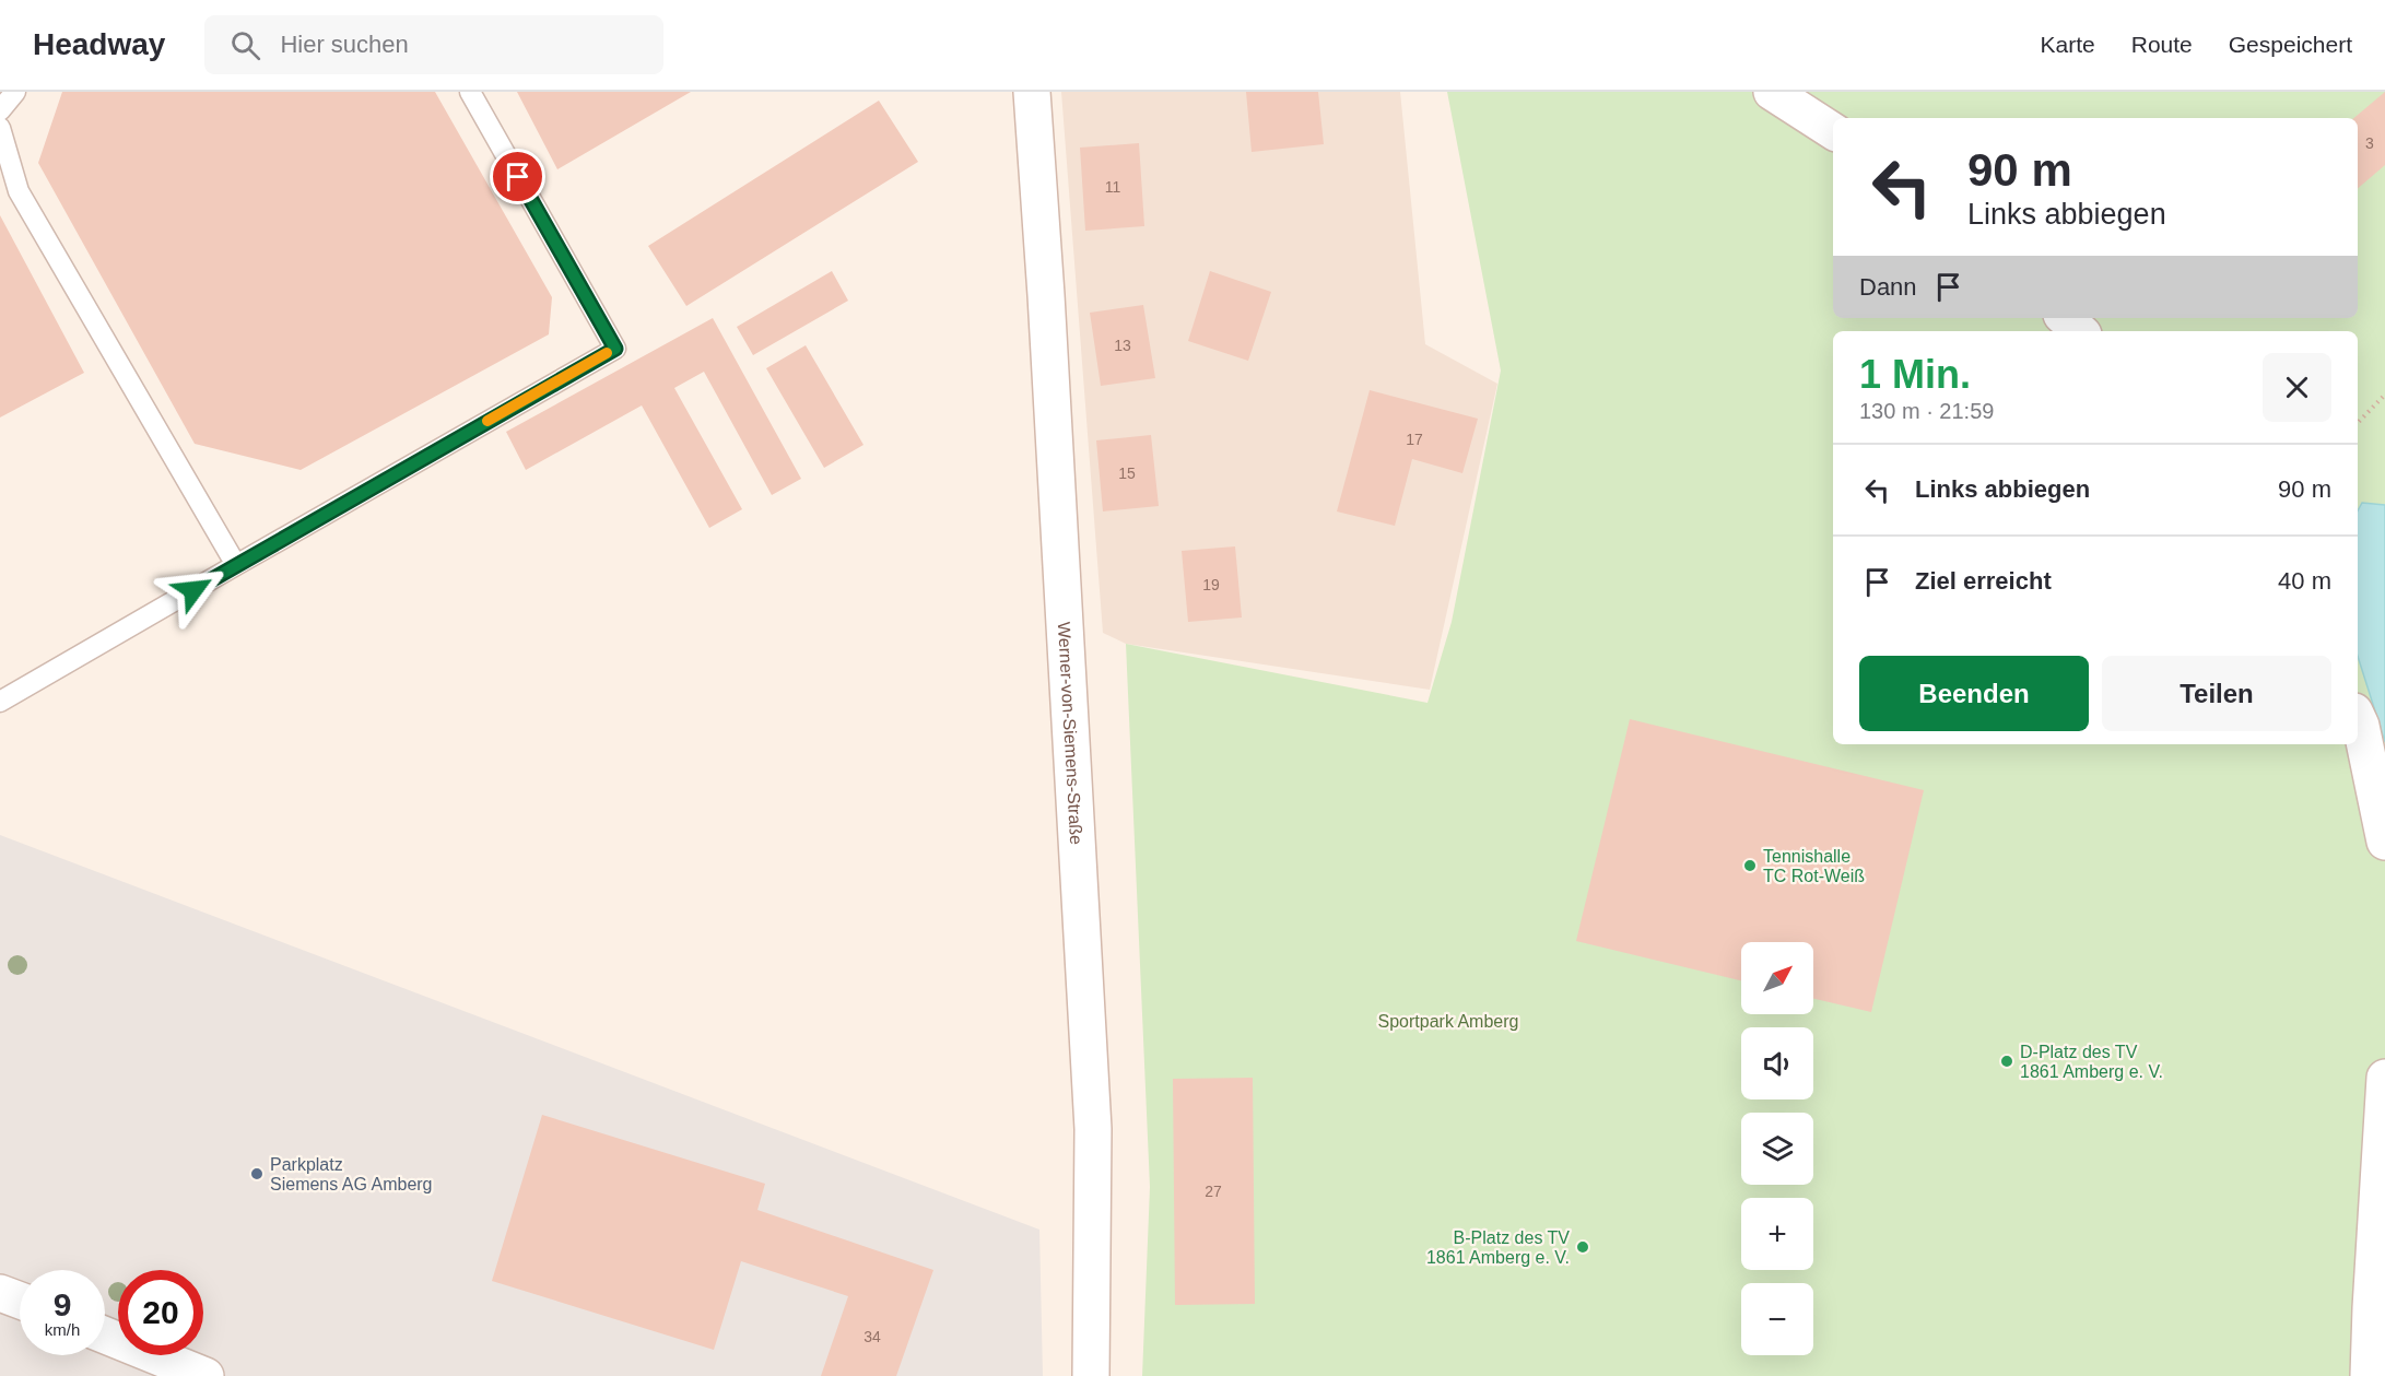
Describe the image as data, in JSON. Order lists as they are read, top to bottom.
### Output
{
  "streets": {
    "main road": ["Werner-von-Siemens-Straße"]
  },
  "parks": ["Sportpark Amberg"],
  "places": [
    "Tennishalle TC Rot-Weiß",
    "D-Platz des TV 1861 Amberg e. V.",
    "Parkplatz Siemens AG Amberg",
    "B-Platz des TV 1861 Amberg e. V."
  ],
  "house_numbers": [
    "3",
    "11",
    "13",
    "17",
    "15",
    "19",
    "27",
    "34"
  ],
  "north": "top right",
  "page": {
    "header": "Headway",
    "search": "Hier suchen",
    "nav": ["Karte", "Route", "Gespeichert"],
    "turn": ["90 m", "Links abbiegen"],
    "then": "Dann",
    "heading": ["1 Min.", "130 m · 21:59"],
    "list": [
      {
        "name": "Links abbiegen",
        "value": "90 m"
      },
      {
        "name": "Ziel erreicht",
        "value": "40 m"
      }
    ],
    "buttons": ["Beenden", "Teilen"],
    "map_buttons": ["+", "−"],
    "speed": "9 km/h",
    "limit": "20"
  }
}
